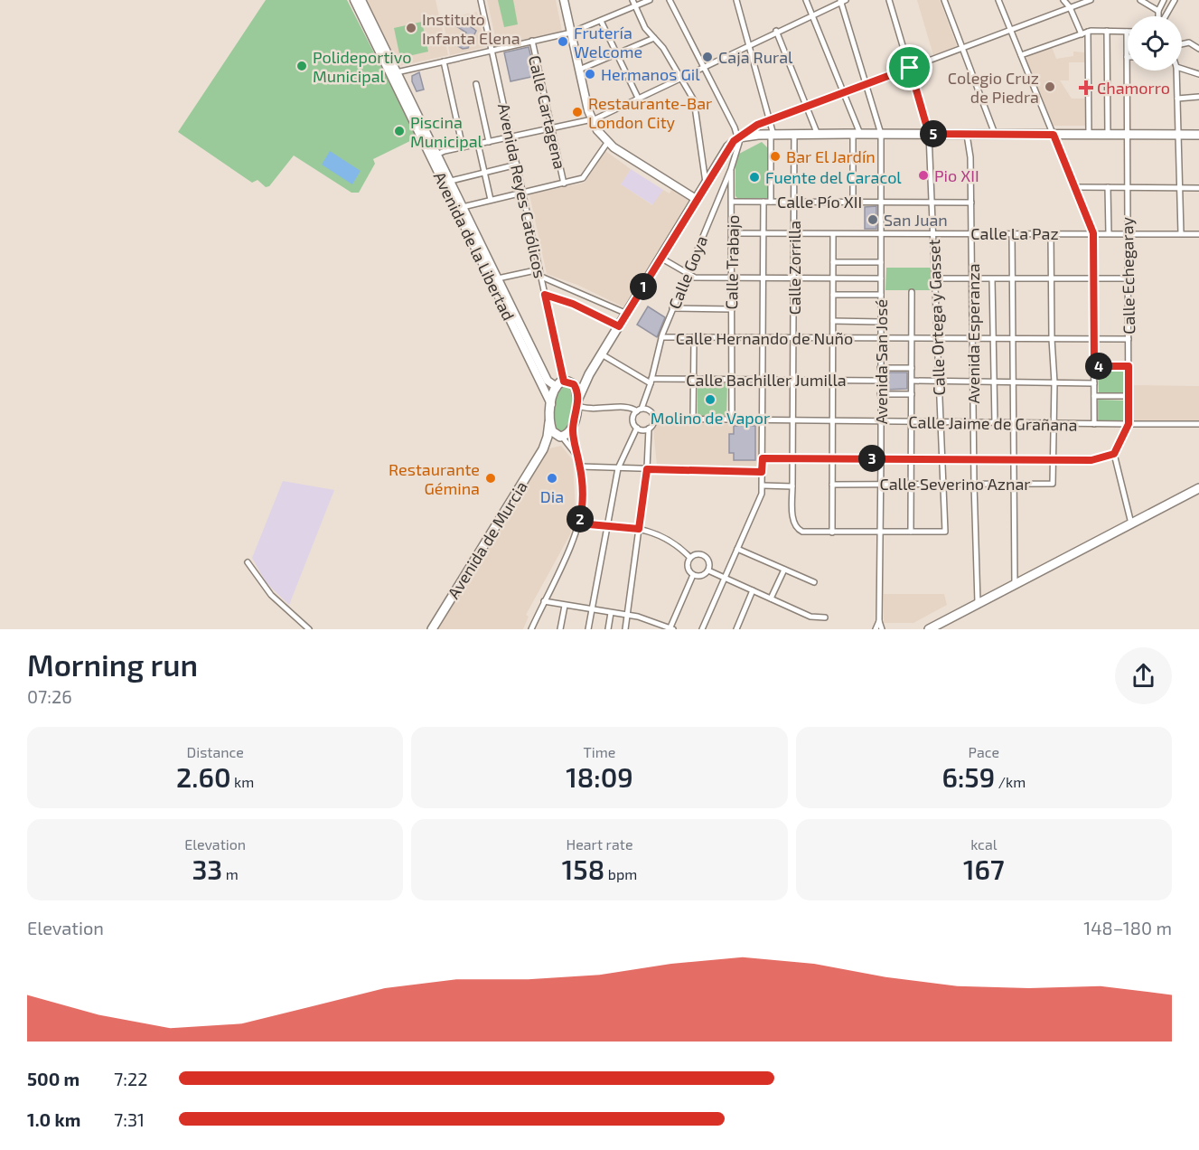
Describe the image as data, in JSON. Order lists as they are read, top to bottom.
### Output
{
  "streets": {
    "main road": ["Avenida de la Libertad", "Avenida de Murcia"],
    "street": [
      "Calle Cartagena",
      "Avenida Reyes Católicos",
      "Calle Pío XII",
      "Calle La Paz",
      "Calle Trabajo",
      "Calle Zorrilla",
      "Calle Goya",
      "Calle Echegaray",
      "Calle Ortega y Gasset",
      "Avenida Esperanza",
      "Calle Hernando de Nuño",
      "Avenida San José",
      "Calle Bachiller Jumilla",
      "Calle Jaime de Grañana",
      "Calle Severino Aznar"
    ]
  },
  "crossings": [
    ["Calle Pío XII", "Calle Trabajo"],
    ["Calle Pío XII", "Calle Zorrilla"],
    ["Calle Pío XII", "Calle Ortega y Gasset"],
    ["Calle Pío XII", "Avenida Esperanza"],
    ["Calle Pío XII", "Avenida San José"],
    ["Calle La Paz", "Calle Trabajo"],
    ["Calle La Paz", "Calle Zorrilla"],
    ["Calle La Paz", "Calle Echegaray"],
    ["Calle La Paz", "Calle Ortega y Gasset"],
    ["Calle La Paz", "Avenida Esperanza"],
    ["Calle La Paz", "Avenida San José"],
    ["Calle Trabajo", "Calle Goya"],
    ["Calle Trabajo", "Calle Hernando de Nuño"],
    ["Calle Trabajo", "Calle Bachiller Jumilla"],
    ["Calle Trabajo", "Calle Jaime de Grañana"],
    ["Calle Zorrilla", "Calle Hernando de Nuño"],
    ["Calle Zorrilla", "Calle Bachiller Jumilla"],
    ["Calle Zorrilla", "Calle Jaime de Grañana"],
    ["Calle Goya", "Calle Hernando de Nuño"],
    ["Calle Goya", "Calle Bachiller Jumilla"],
    ["Calle Goya", "Calle Jaime de Grañana"],
    ["Calle Echegaray", "Calle Hernando de Nuño"],
    ["Calle Echegaray", "Calle Jaime de Grañana"],
    ["Calle Ortega y Gasset", "Calle Hernando de Nuño"],
    ["Calle Ortega y Gasset", "Calle Jaime de Grañana"],
    ["Calle Ortega y Gasset", "Calle Severino Aznar"],
    ["Avenida Esperanza", "Calle Hernando de Nuño"],
    ["Avenida Esperanza", "Calle Jaime de Grañana"],
    ["Avenida Esperanza", "Calle Severino Aznar"],
    ["Calle Hernando de Nuño", "Avenida San José"],
    ["Avenida San José", "Calle Bachiller Jumilla"],
    ["Avenida San José", "Calle Jaime de Grañana"],
    ["Avenida San José", "Calle Severino Aznar"]
  ],
  "places": {
    "other": [
      "Instituto Infanta Elena",
      "Frutería Welcome",
      "Caja Rural",
      "Polideportivo Municipal",
      "Hermanos Gil",
      "Colegio Cruz de Piedra",
      "Restaurante-Bar London City",
      "Piscina Municipal",
      "Bar El Jardín",
      "Pio XII",
      "Fuente del Caracol",
      "San Juan",
      "Molino de Vapor",
      "Restaurante Gémina",
      "Dia"
    ],
    "health": ["Chamorro"]
  },
  "page": {
    "pins": [
      "5",
      "1",
      "4",
      "3",
      "2"
    ],
    "heading": ["Morning run", "07:26"],
    "stats": [
      ["Distance", "2.60 km"],
      ["Time", "18:09"],
      ["Pace", "6:59 /km"],
      ["Elevation", "33 m"],
      ["Heart rate", "158 bpm"],
      ["kcal", "167"]
    ],
    "chart": ["Elevation", "148–180 m"],
    "list": [
      {
        "name": "500 m",
        "note": "7:22"
      },
      {
        "name": "1.0 km",
        "note": "7:31"
      }
    ]
  }
}
